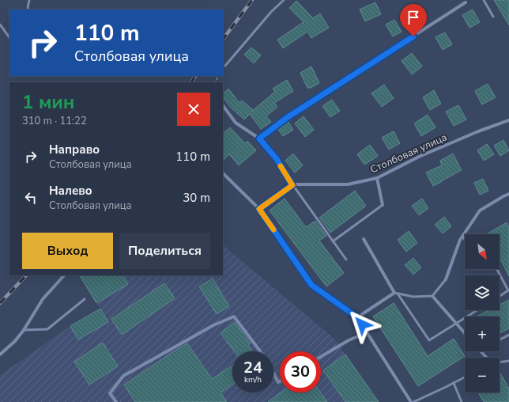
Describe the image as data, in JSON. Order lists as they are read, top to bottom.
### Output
{
  "streets": {
    "street": ["Столбовая улица"]
  },
  "north": "bottom right",
  "page": {
    "turn": ["110 m", "Столбовая улица"],
    "heading": ["1 мин", "310 m · 11:22"],
    "list": [
      {
        "name": "Направо",
        "note": "Столбовая улица",
        "value": "110 m"
      },
      {
        "name": "Налево",
        "note": "Столбовая улица",
        "value": "30 m"
      }
    ],
    "buttons": ["Выход", "Поделиться"],
    "map_buttons": ["+", "−"],
    "speed": "24 km/h",
    "limit": "30"
  }
}
